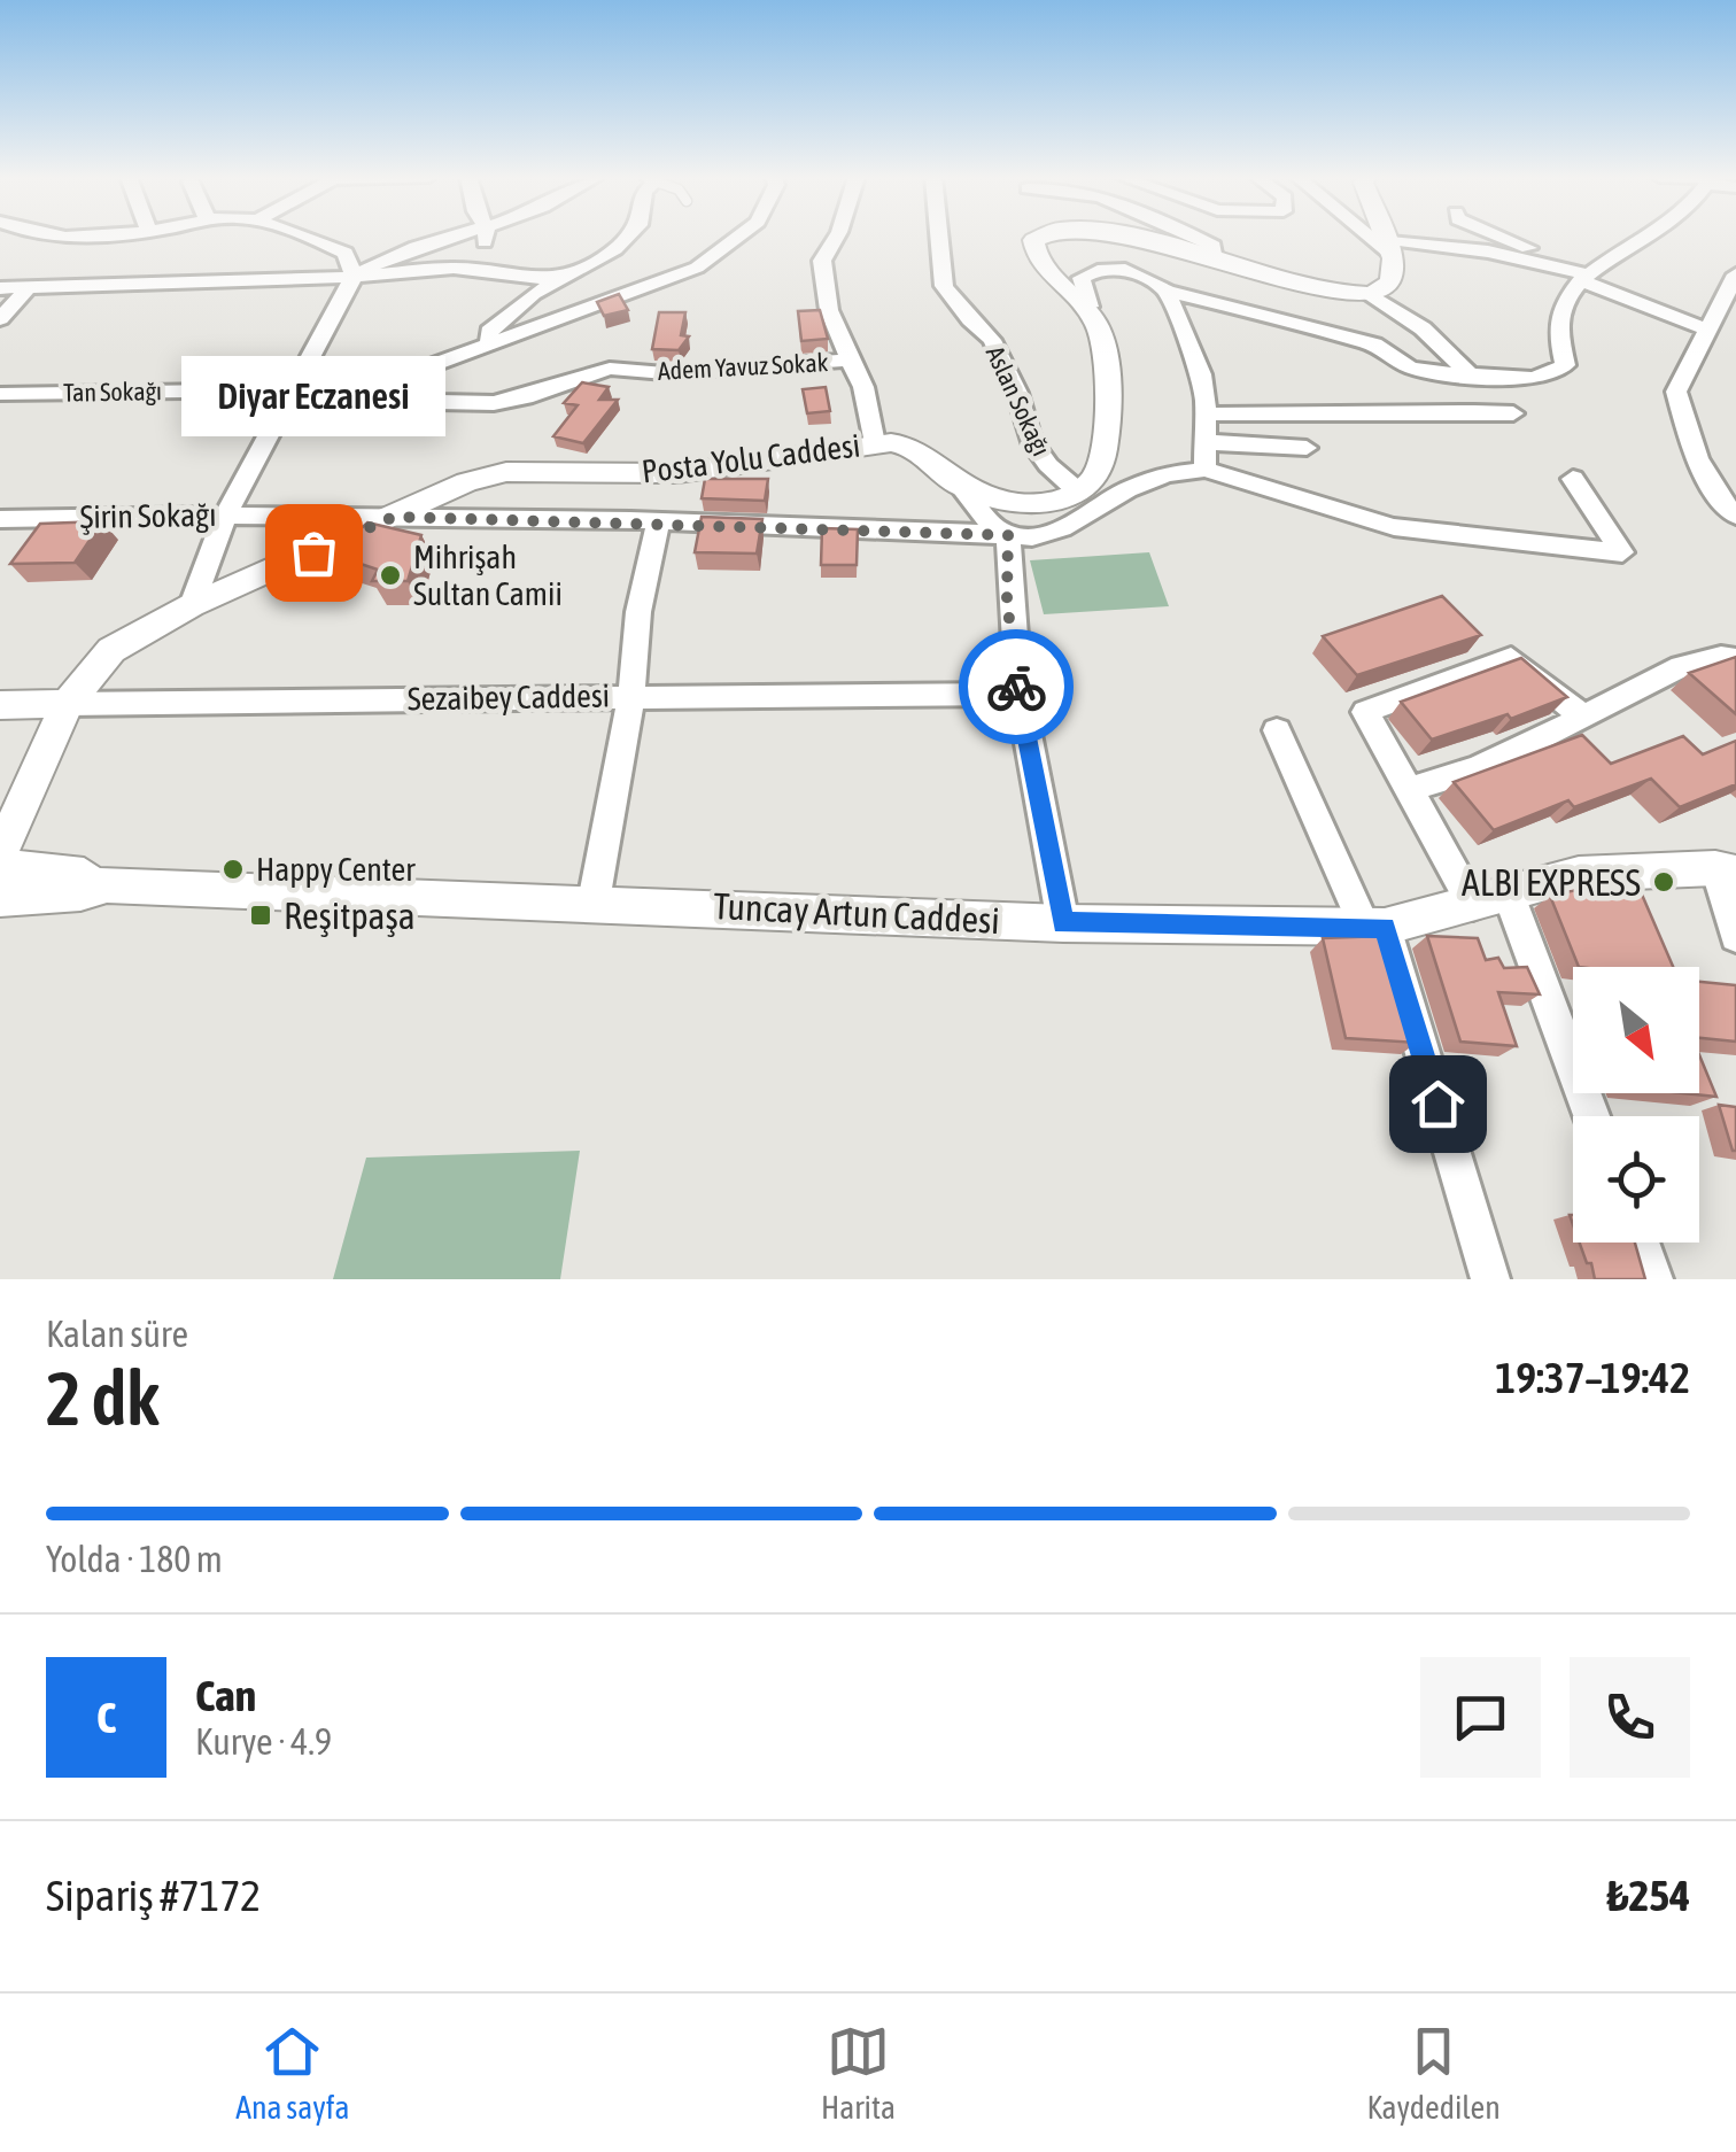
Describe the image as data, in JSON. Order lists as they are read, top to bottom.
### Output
{
  "streets": {
    "street": [
      "Adem Yavuz Sokak",
      "Tan Sokağı",
      "Aslan Sokağı",
      "Posta Yolu Caddesi",
      "Şirin Sokağı",
      "Sezaibey Caddesi",
      "Tuncay Artun Caddesi"
    ]
  },
  "crossings": [
    ["Aslan Sokağı", "Posta Yolu Caddesi"],
    ["Posta Yolu Caddesi", "Şirin Sokağı"],
    ["Posta Yolu Caddesi", "Sezaibey Caddesi"]
  ],
  "places": {
    "other": [
      "Diyar Eczanesi",
      "Mihrişah Sultan Camii",
      "Happy Center",
      "ALBI EXPRESS"
    ],
    "transit": ["Reşitpaşa"]
  },
  "north": "bottom right",
  "page": {
    "bubble": "Diyar Eczanesi",
    "heading": ["2 dk", "Kalan süre", "19:37–19:42"],
    "panel": [
      "Can",
      "Kurye · 4.9",
      "Sipariş #7172",
      "₺254"
    ],
    "bar": "Yolda · 180 m",
    "round": "C",
    "tabs": ["Ana sayfa", "Harita", "Kaydedilen"]
  }
}
